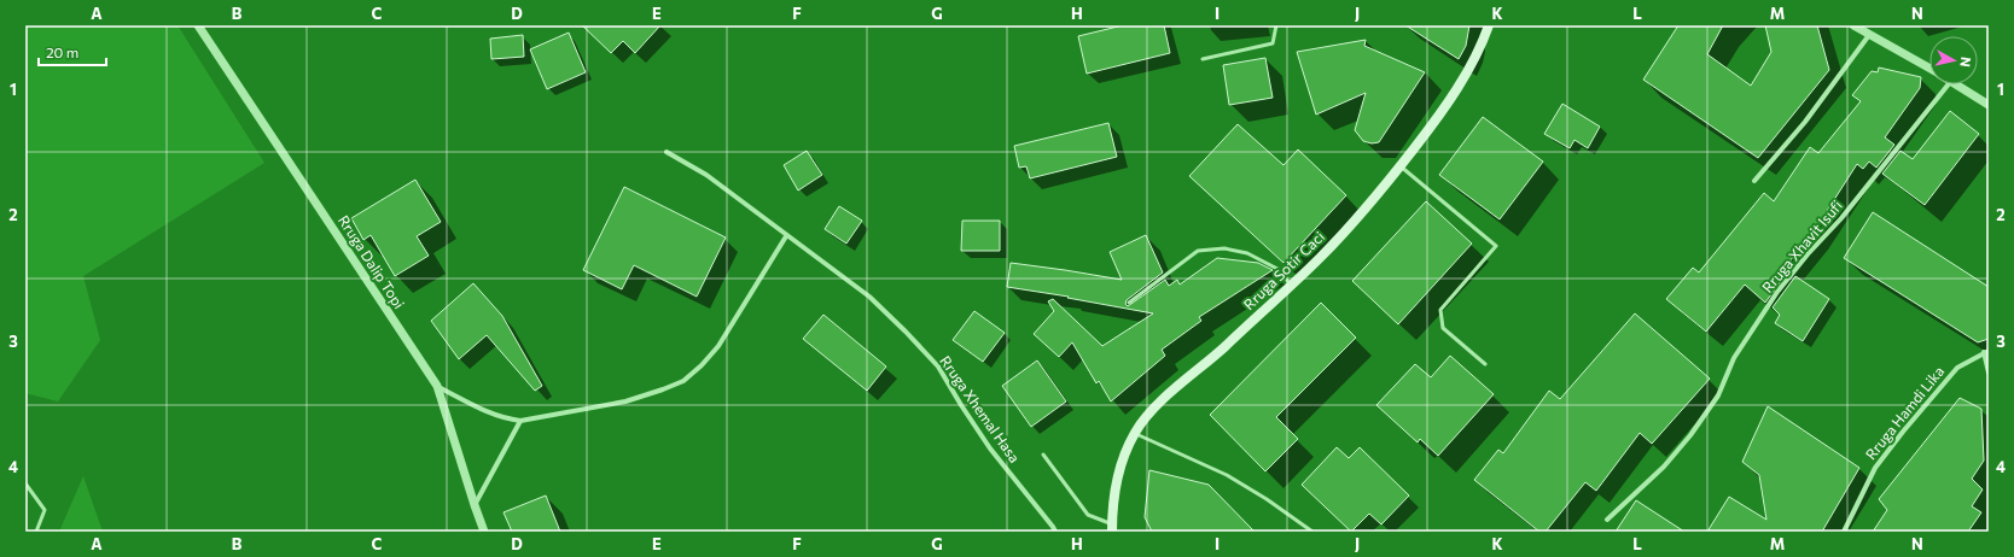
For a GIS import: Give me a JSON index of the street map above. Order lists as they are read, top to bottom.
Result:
{
  "streets": {
    "main road": ["Rruga Sotir Caci"],
    "street": [
      "Rruga Xhavit Isufi",
      "Rruga Dalip Topi",
      "Rruga Xhemal Hasa",
      "Rruga Hamdi Lika"
    ]
  },
  "scale_bar": "20 m",
  "north": "right",
  "grid": {
    "columns": [
      "A",
      "B",
      "C",
      "D",
      "E",
      "F",
      "G",
      "H",
      "I",
      "J",
      "K",
      "L",
      "M",
      "N"
    ],
    "rows": [
      "1",
      "2",
      "3",
      "4"
    ]
  }
}
